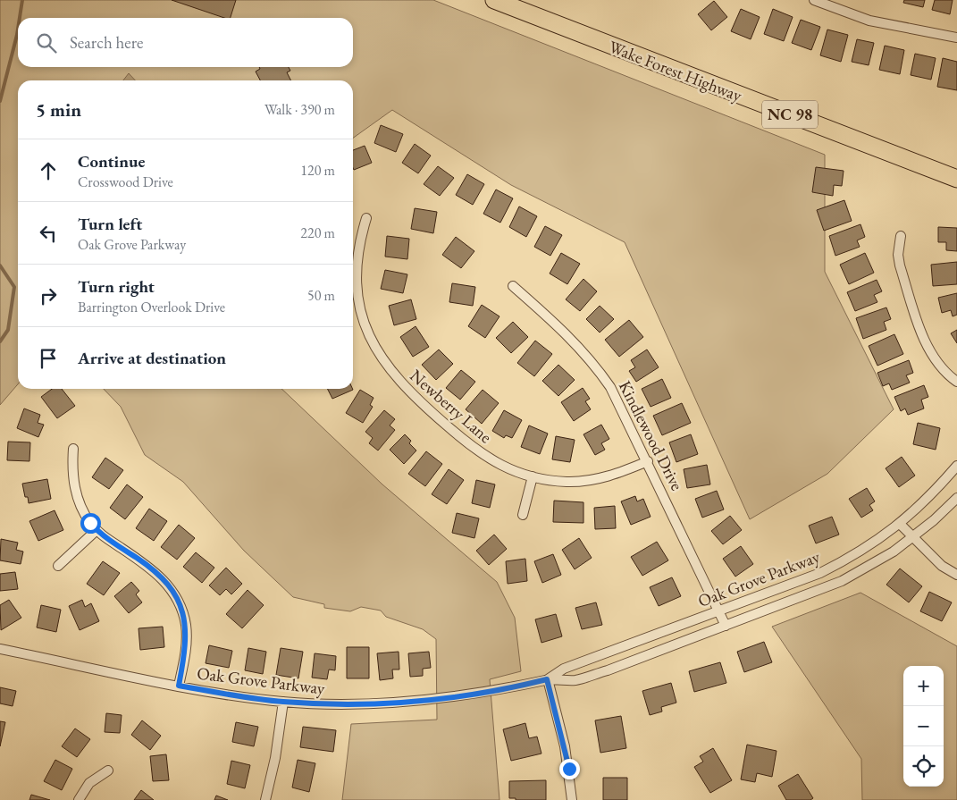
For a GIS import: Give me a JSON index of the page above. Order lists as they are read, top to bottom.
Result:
{
  "streets": {
    "highway": ["Wake Forest Highway", "NC 98"],
    "street": ["Newberry Lane", "Kindlewood Drive", "Oak Grove Parkway"]
  },
  "crossings": [
    ["Newberry Lane", "Kindlewood Drive"],
    ["Kindlewood Drive", "Oak Grove Parkway"]
  ],
  "page": {
    "search": "Search here",
    "heading": ["5 min", "Walk · 390 m"],
    "list": [
      ["Continue", "Crosswood Drive", "120 m"],
      ["Turn left", "Oak Grove Parkway", "220 m"],
      ["Turn right", "Barrington Overlook Drive", "50 m"],
      "Arrive at destination"
    ],
    "map_buttons": ["+", "−"]
  }
}
